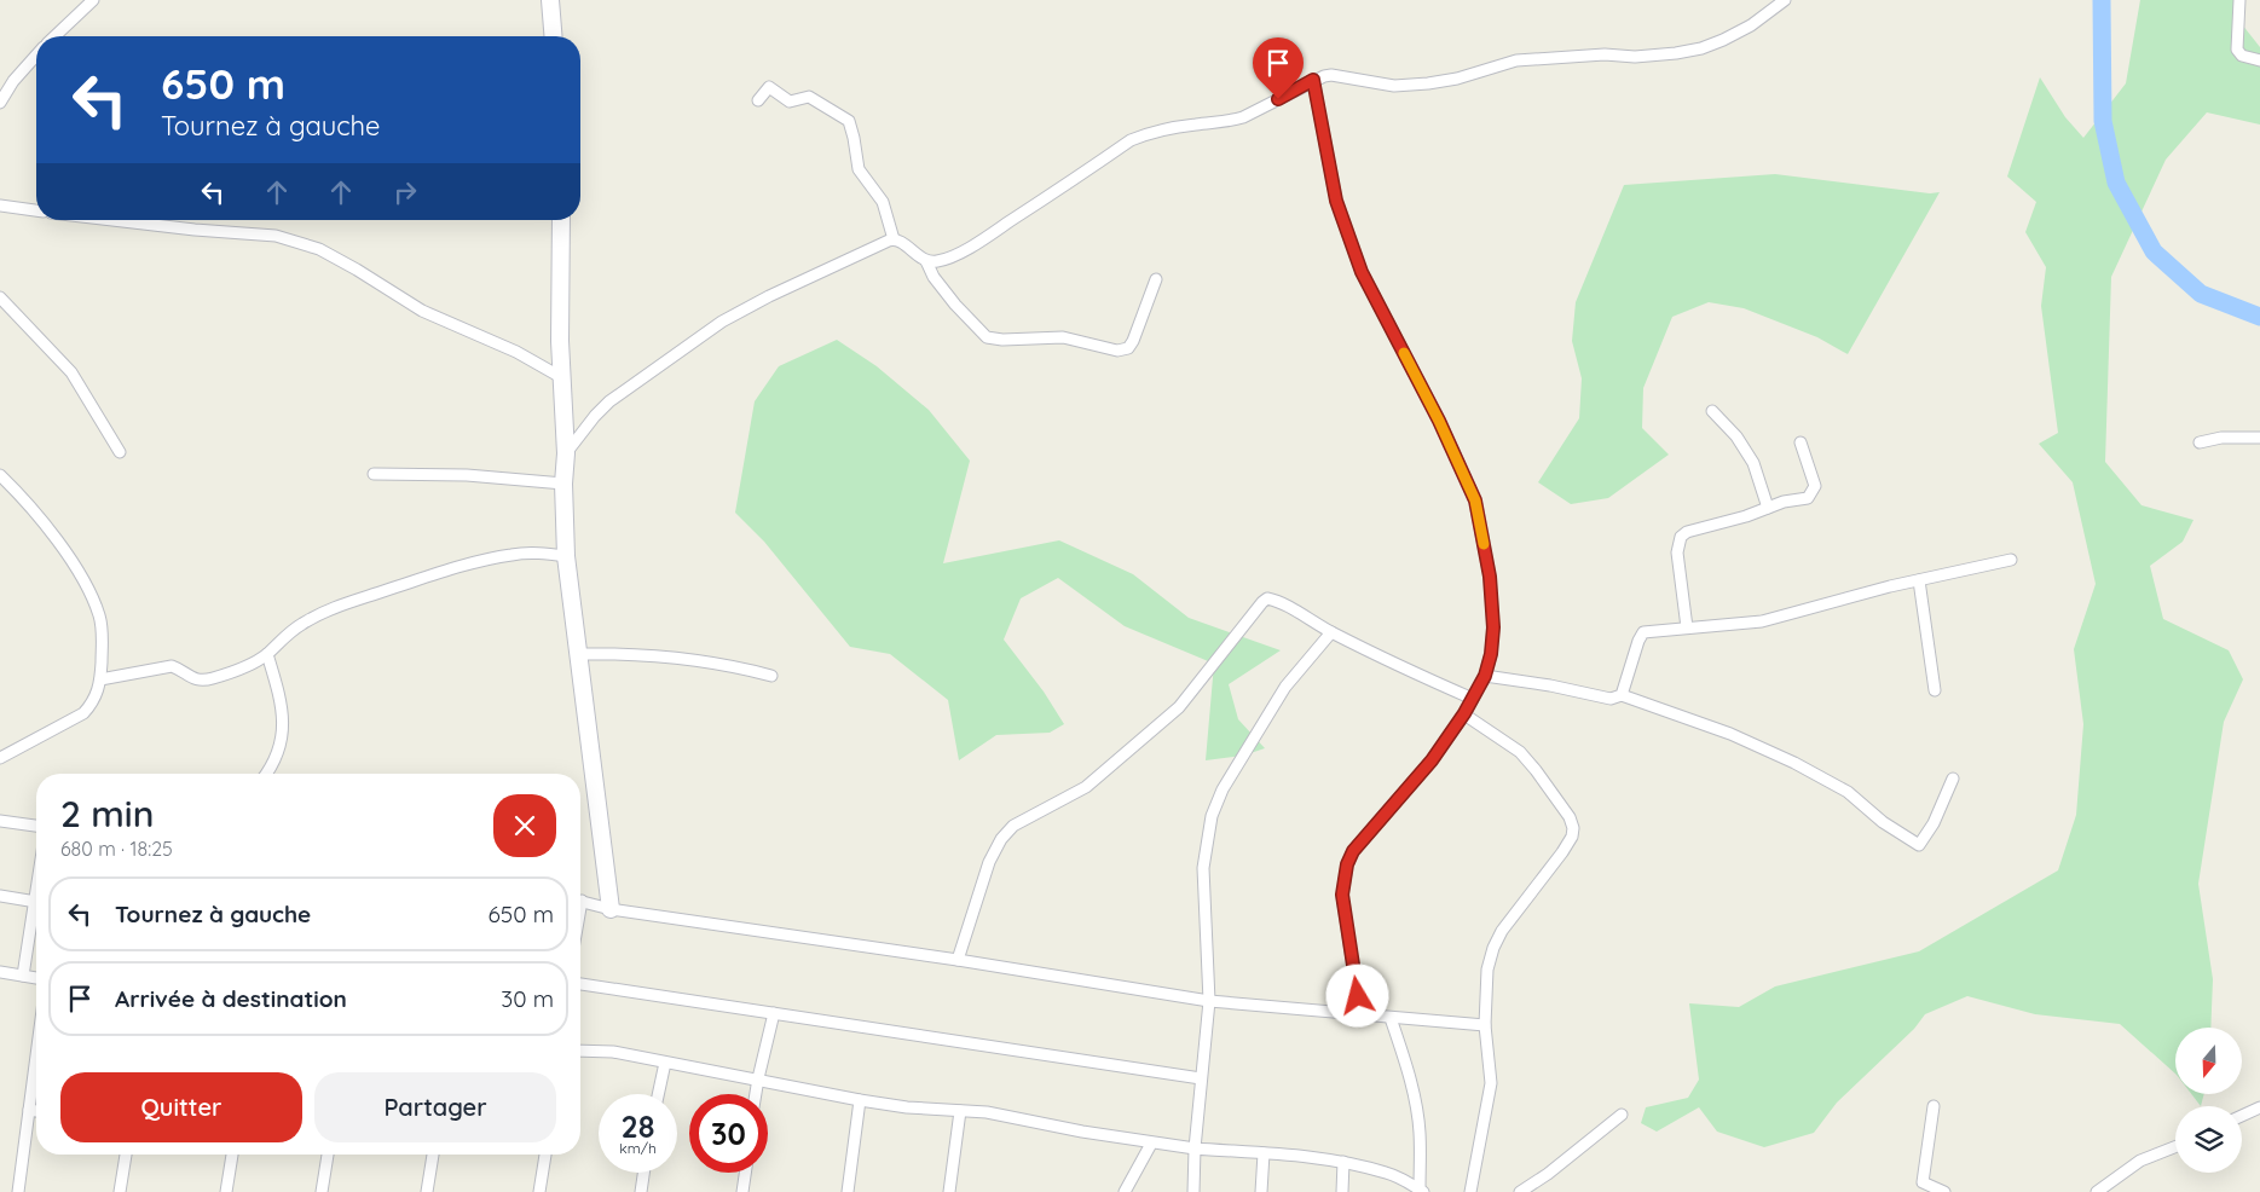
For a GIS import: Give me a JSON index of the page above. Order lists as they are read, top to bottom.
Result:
{
  "north": "bottom",
  "page": {
    "turn": ["650 m", "Tournez à gauche"],
    "heading": ["2 min", "680 m · 18:25"],
    "list": [
      {
        "name": "Tournez à gauche",
        "value": "650 m"
      },
      {
        "name": "Arrivée à destination",
        "value": "30 m"
      }
    ],
    "buttons": ["Quitter", "Partager"],
    "speed": "28 km/h",
    "limit": "30"
  }
}
